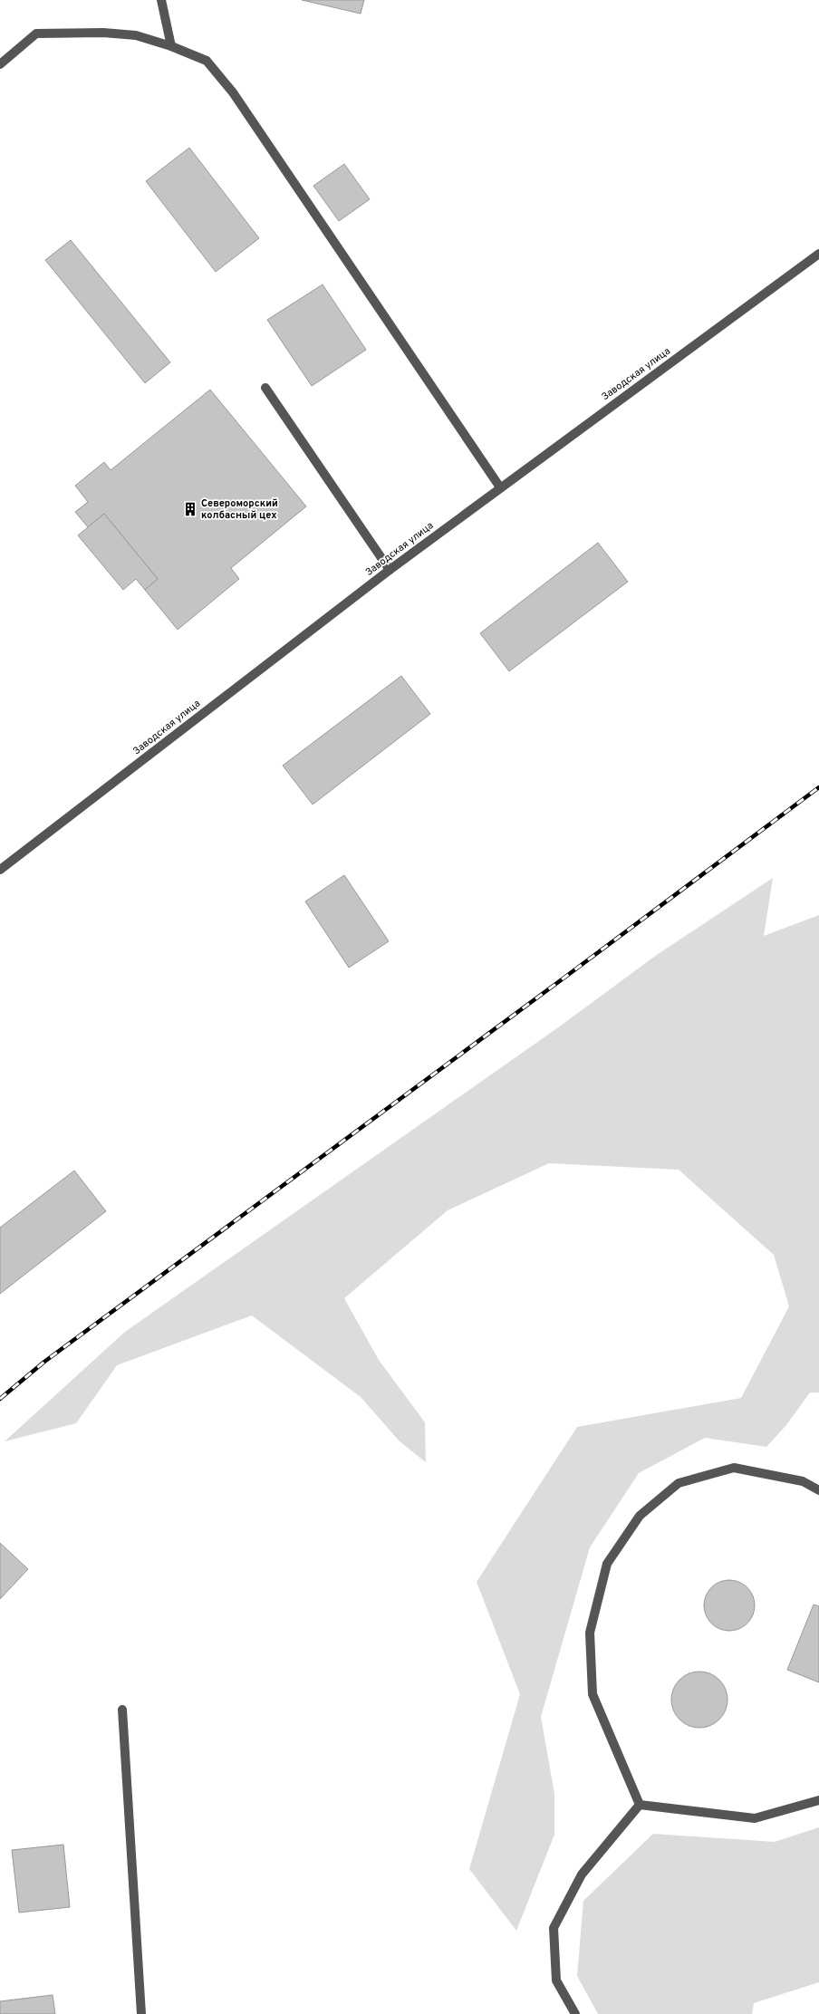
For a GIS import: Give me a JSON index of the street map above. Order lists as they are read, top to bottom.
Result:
{
  "streets": {
    "street": ["Заводская улица"]
  },
  "places": {
    "building": ["Североморский колбасный цех"]
  }
}
